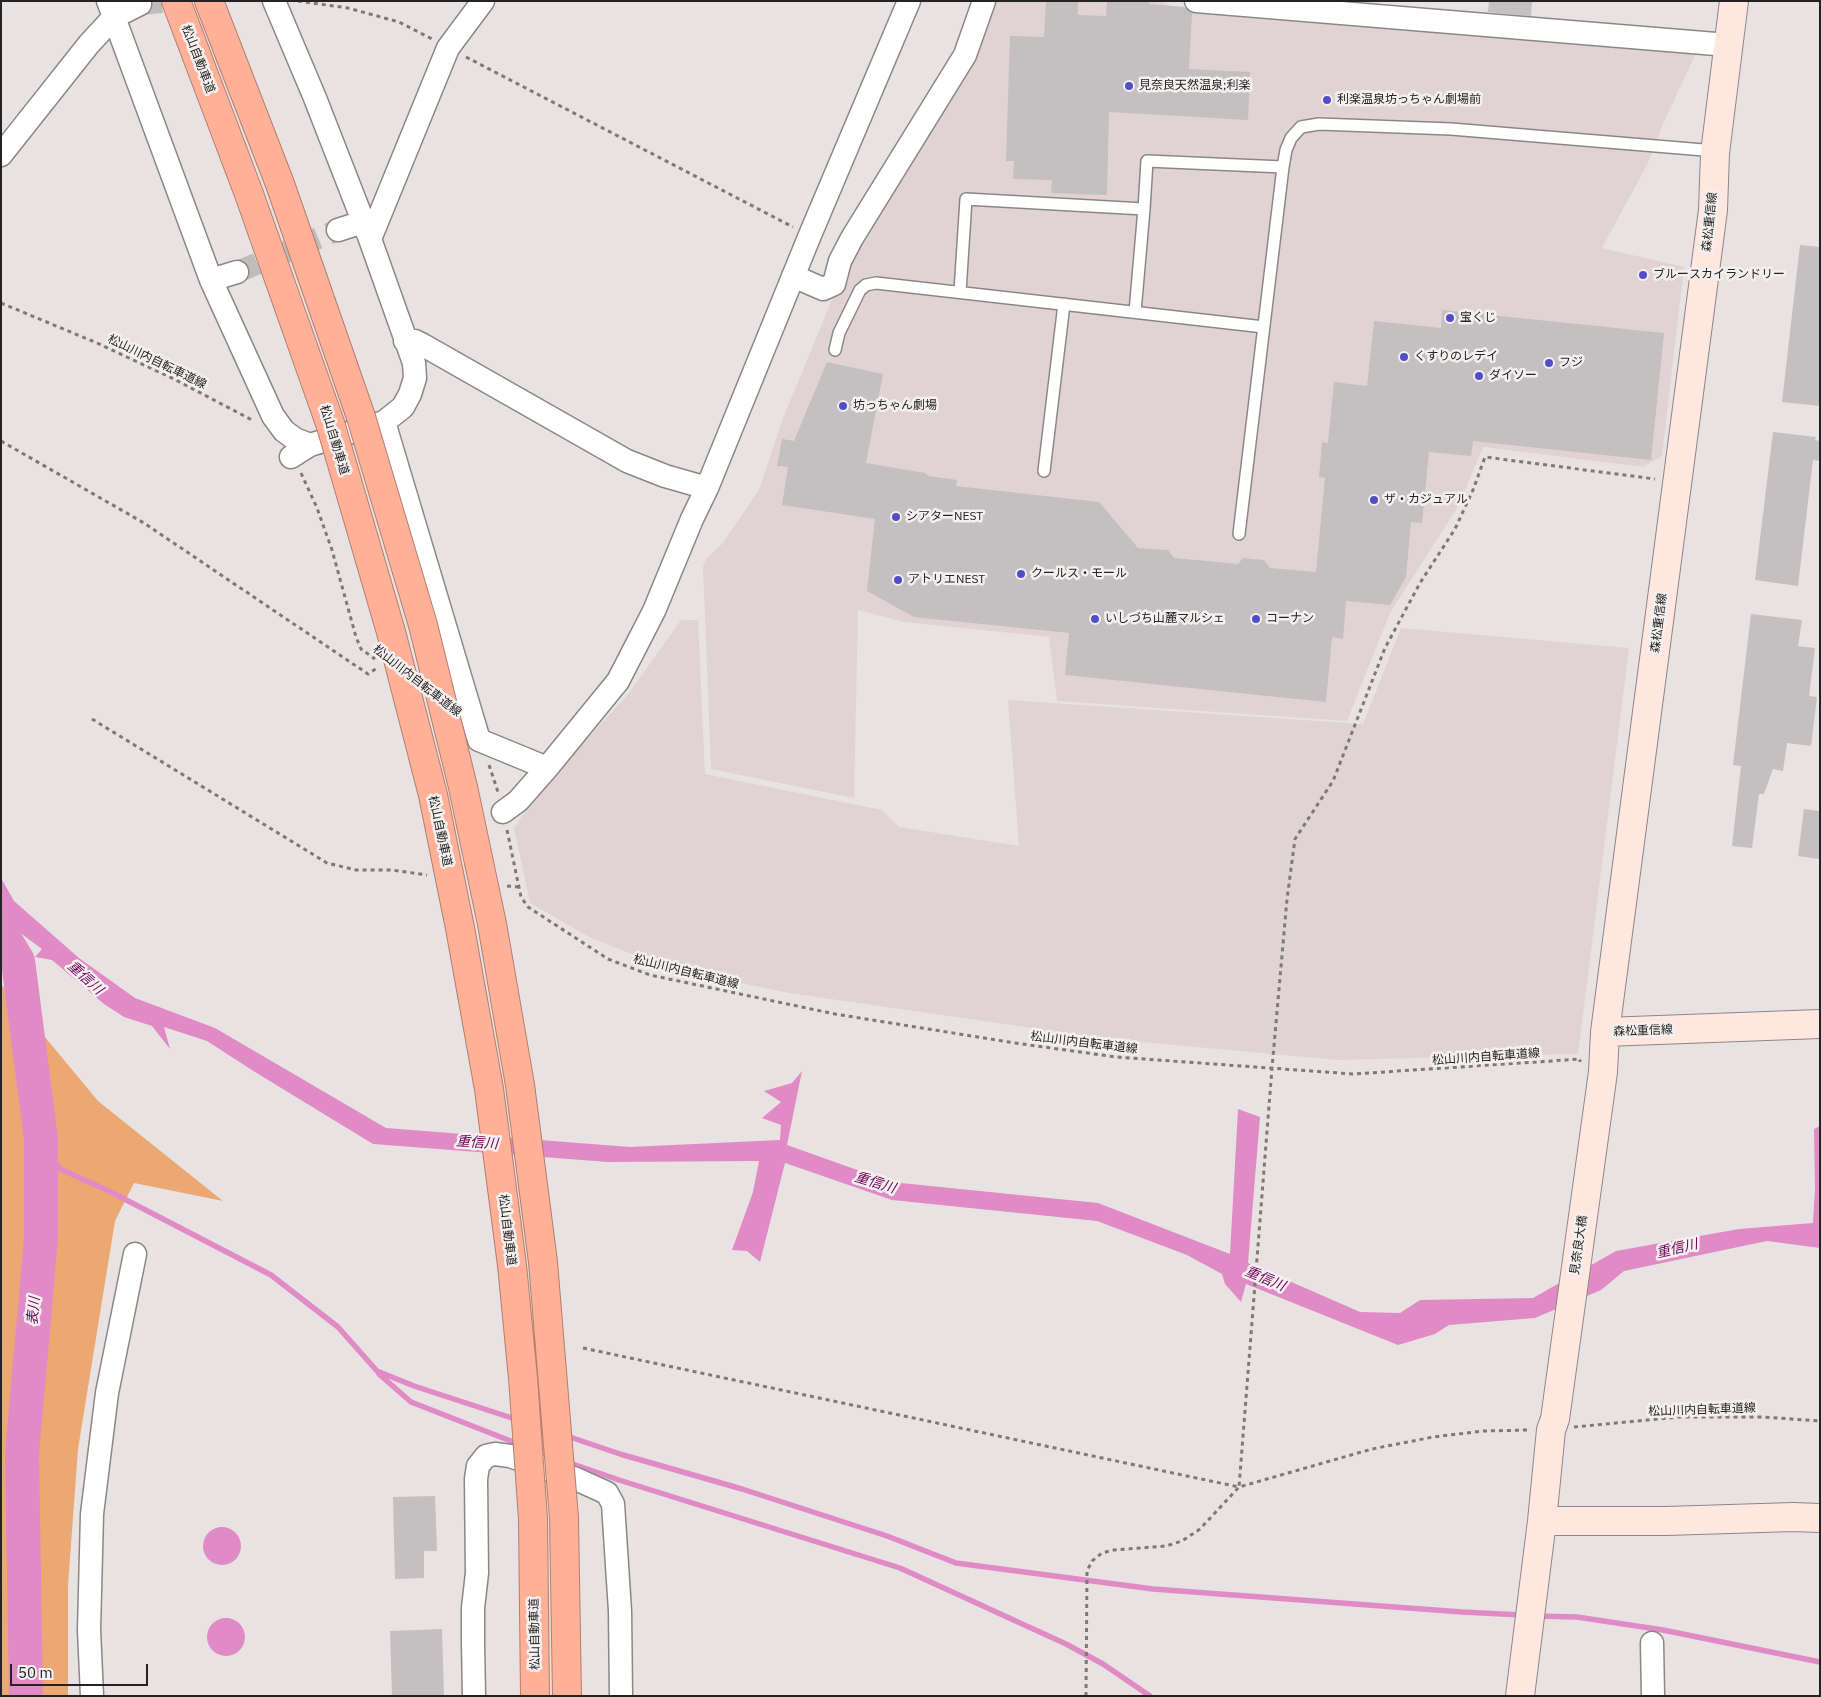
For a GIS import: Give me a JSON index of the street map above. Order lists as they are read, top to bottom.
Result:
{
  "streets": {
    "highway": ["松山自動車道"],
    "main road": ["森松重信線", "見奈良大橋"],
    "path": ["松山川内自転車道線"]
  },
  "crossings": [
    ["森松重信線", "見奈良大橋"],
    ["松山川内自転車道線", "見奈良大橋"]
  ],
  "water": ["重信川", "表川"],
  "places": [
    "見奈良天然温泉;利楽",
    "利楽温泉坊っちゃん劇場前",
    "ブルースカイランドリー",
    "宝くじ",
    "くすりのレデイ",
    "フジ",
    "ダイソー",
    "坊っちゃん劇場",
    "ザ・カジュアル",
    "シアターNEST",
    "クールス・モール",
    "アトリエNEST",
    "いしづち山麓マルシェ",
    "コーナン"
  ],
  "scale_bar": "50 m"
}
